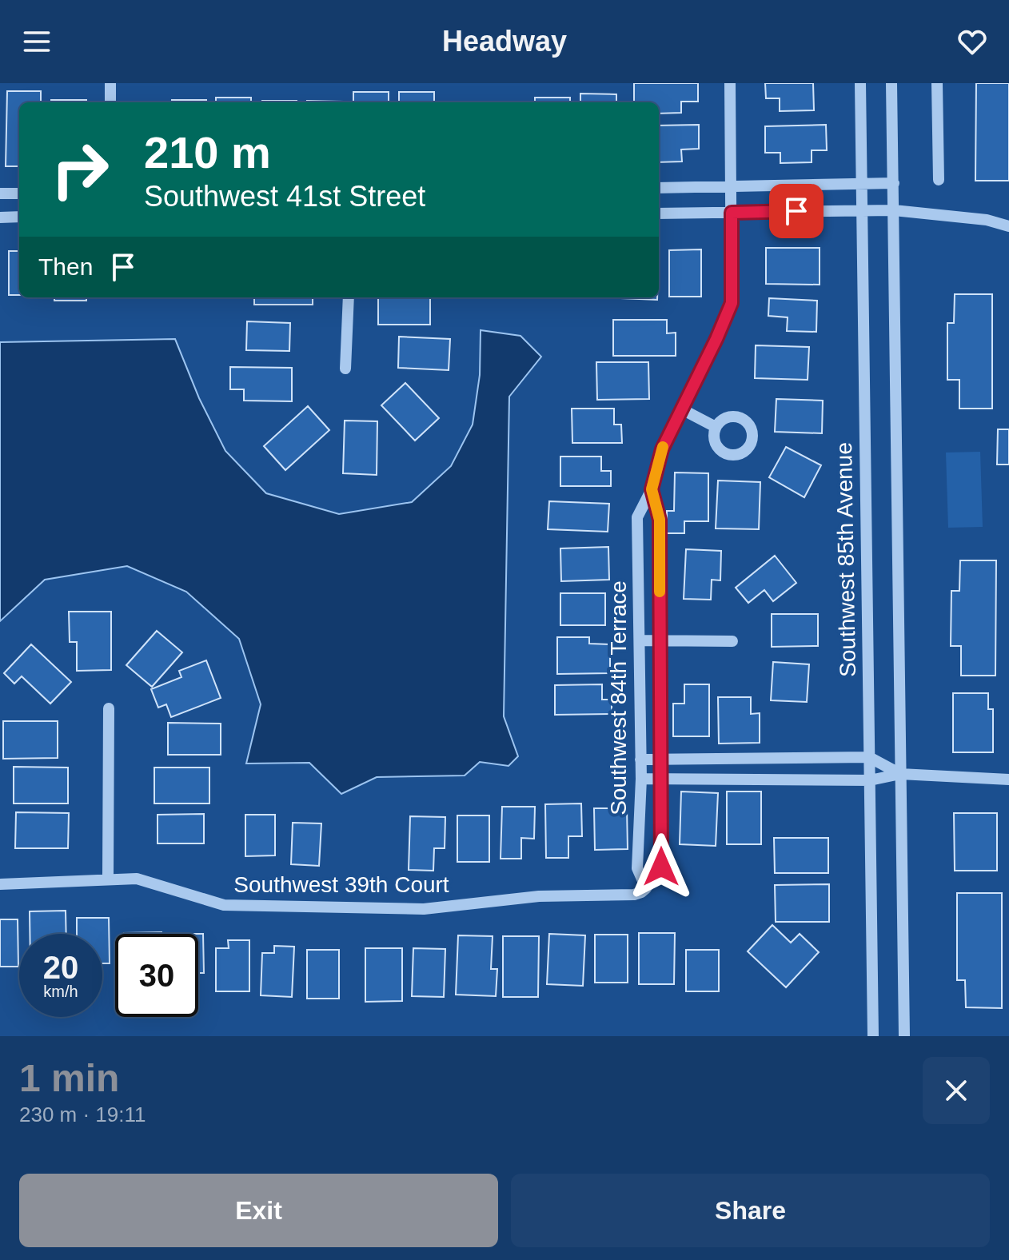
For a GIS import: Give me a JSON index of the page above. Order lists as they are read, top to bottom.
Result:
{
  "streets": {
    "street": ["Southwest 85th Avenue", "Southwest 84th Terrace", "Southwest 39th Court"]
  },
  "crossings": [
    ["Southwest 84th Terrace", "Southwest 39th Court"]
  ],
  "page": {
    "header": "Headway",
    "turn": ["210 m", "Southwest 41st Street"],
    "then": "Then",
    "speed": "20 km/h",
    "limit": "30",
    "heading": ["1 min", "230 m · 19:11"],
    "buttons": ["Exit", "Share"]
  }
}
